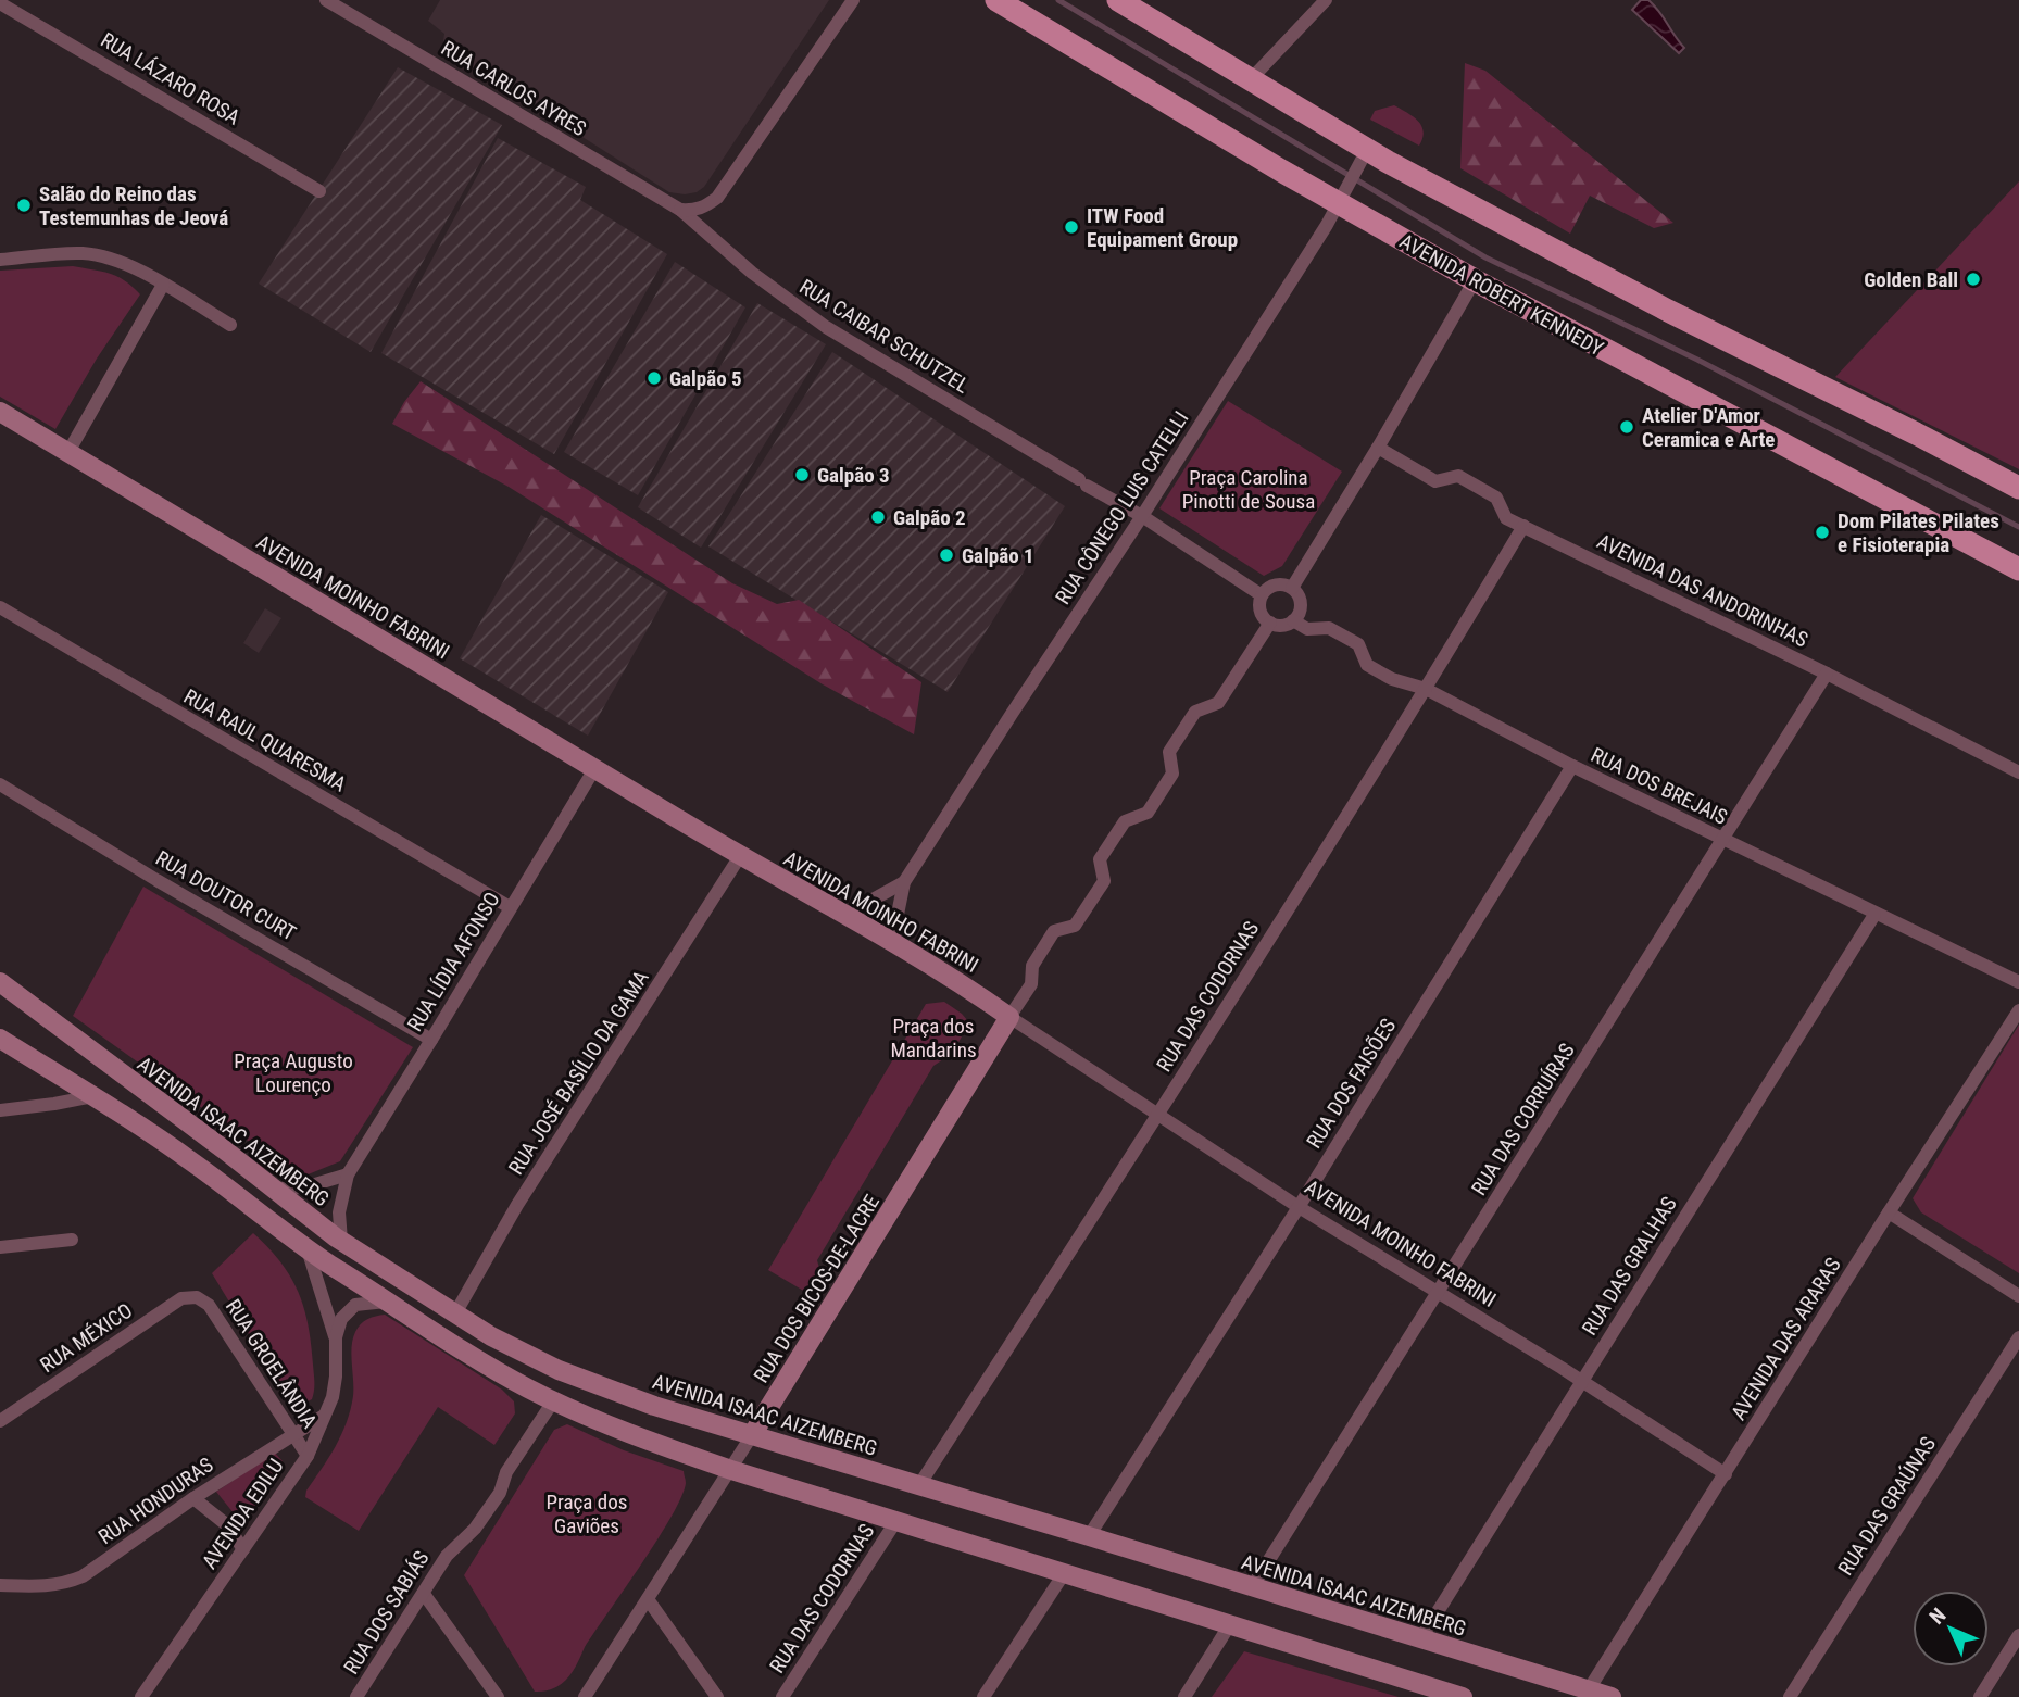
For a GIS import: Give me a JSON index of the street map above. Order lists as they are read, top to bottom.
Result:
{
  "streets": {
    "main road": ["AVENIDA ROBERT KENNEDY"],
    "street": [
      "RUA LÁZARO ROSA",
      "RUA CARLOS AYRES",
      "RUA CAIBAR SCHUTZEL",
      "RUA CÔNEGO LUIS CATELLI",
      "AVENIDA DAS ANDORINHAS",
      "AVENIDA MOINHO FABRINI",
      "RUA RAUL QUARESMA",
      "RUA DOS BREJAIS",
      "RUA DOUTOR CURT",
      "RUA LÍDIA AFONSO",
      "RUA DAS CODORNAS",
      "RUA JOSÉ BASÍLIO DA GAMA",
      "RUA DOS FAISÕES",
      "RUA DAS CORRUÍRAS",
      "AVENIDA ISAAC AIZEMBERG",
      "RUA DAS GRALHAS",
      "RUA DOS BICOS-DE-LACRE",
      "RUA MÉXICO",
      "AVENIDA DAS ARARAS",
      "RUA GROELÂNDIA",
      "RUA HONDURAS",
      "RUA DAS GRAÚNAS",
      "AVENIDA EDILU",
      "RUA DOS SABIÁS"
    ]
  },
  "crossings": [
    ["RUA CARLOS AYRES", "RUA CAIBAR SCHUTZEL"],
    ["AVENIDA ROBERT KENNEDY", "RUA CÔNEGO LUIS CATELLI"],
    ["RUA CAIBAR SCHUTZEL", "RUA CÔNEGO LUIS CATELLI"],
    ["RUA CAIBAR SCHUTZEL", "RUA DOS BREJAIS"],
    ["RUA CÔNEGO LUIS CATELLI", "AVENIDA MOINHO FABRINI"],
    ["AVENIDA DAS ANDORINHAS", "RUA DAS CODORNAS"],
    ["AVENIDA DAS ANDORINHAS", "RUA DAS CORRUÍRAS"],
    ["AVENIDA MOINHO FABRINI", "RUA LÍDIA AFONSO"],
    ["AVENIDA MOINHO FABRINI", "RUA DAS CODORNAS"],
    ["AVENIDA MOINHO FABRINI", "RUA JOSÉ BASÍLIO DA GAMA"],
    ["AVENIDA MOINHO FABRINI", "RUA DOS FAISÕES"],
    ["AVENIDA MOINHO FABRINI", "RUA DAS CORRUÍRAS"],
    ["AVENIDA MOINHO FABRINI", "RUA DAS GRALHAS"],
    ["AVENIDA MOINHO FABRINI", "RUA DOS BICOS-DE-LACRE"],
    ["AVENIDA MOINHO FABRINI", "AVENIDA DAS ARARAS"],
    ["RUA RAUL QUARESMA", "RUA LÍDIA AFONSO"],
    ["RUA DOS BREJAIS", "RUA DAS CODORNAS"],
    ["RUA DOS BREJAIS", "RUA DOS FAISÕES"],
    ["RUA DOS BREJAIS", "RUA DAS CORRUÍRAS"],
    ["RUA DOS BREJAIS", "RUA DAS GRALHAS"],
    ["RUA DOUTOR CURT", "RUA LÍDIA AFONSO"],
    ["RUA LÍDIA AFONSO", "AVENIDA ISAAC AIZEMBERG"],
    ["RUA DAS CODORNAS", "AVENIDA ISAAC AIZEMBERG"],
    ["RUA JOSÉ BASÍLIO DA GAMA", "AVENIDA ISAAC AIZEMBERG"],
    ["RUA DOS FAISÕES", "AVENIDA ISAAC AIZEMBERG"],
    ["RUA DAS CORRUÍRAS", "AVENIDA ISAAC AIZEMBERG"],
    ["AVENIDA ISAAC AIZEMBERG", "RUA DAS GRALHAS"],
    ["AVENIDA ISAAC AIZEMBERG", "RUA DOS BICOS-DE-LACRE"],
    ["AVENIDA ISAAC AIZEMBERG", "AVENIDA DAS ARARAS"],
    ["RUA MÉXICO", "RUA GROELÂNDIA"],
    ["RUA GROELÂNDIA", "RUA HONDURAS"],
    ["RUA GROELÂNDIA", "AVENIDA EDILU"],
    ["RUA HONDURAS", "AVENIDA EDILU"]
  ],
  "parks": [
    "Praça Carolina Pinotti de Sousa",
    "Praça dos Mandarins",
    "Praça Augusto Lourenço",
    "Praça dos Gaviões"
  ],
  "places": [
    "Salão do Reino das Testemunhas de Jeová",
    "ITW Food Equipament Group",
    "Golden Ball",
    "Galpão 5",
    "Atelier D'Amor Ceramica e Arte",
    "Galpão 3",
    "Galpão 2",
    "Dom Pilates Pilates e Fisioterapia",
    "Galpão 1"
  ],
  "north": "top left"
}
